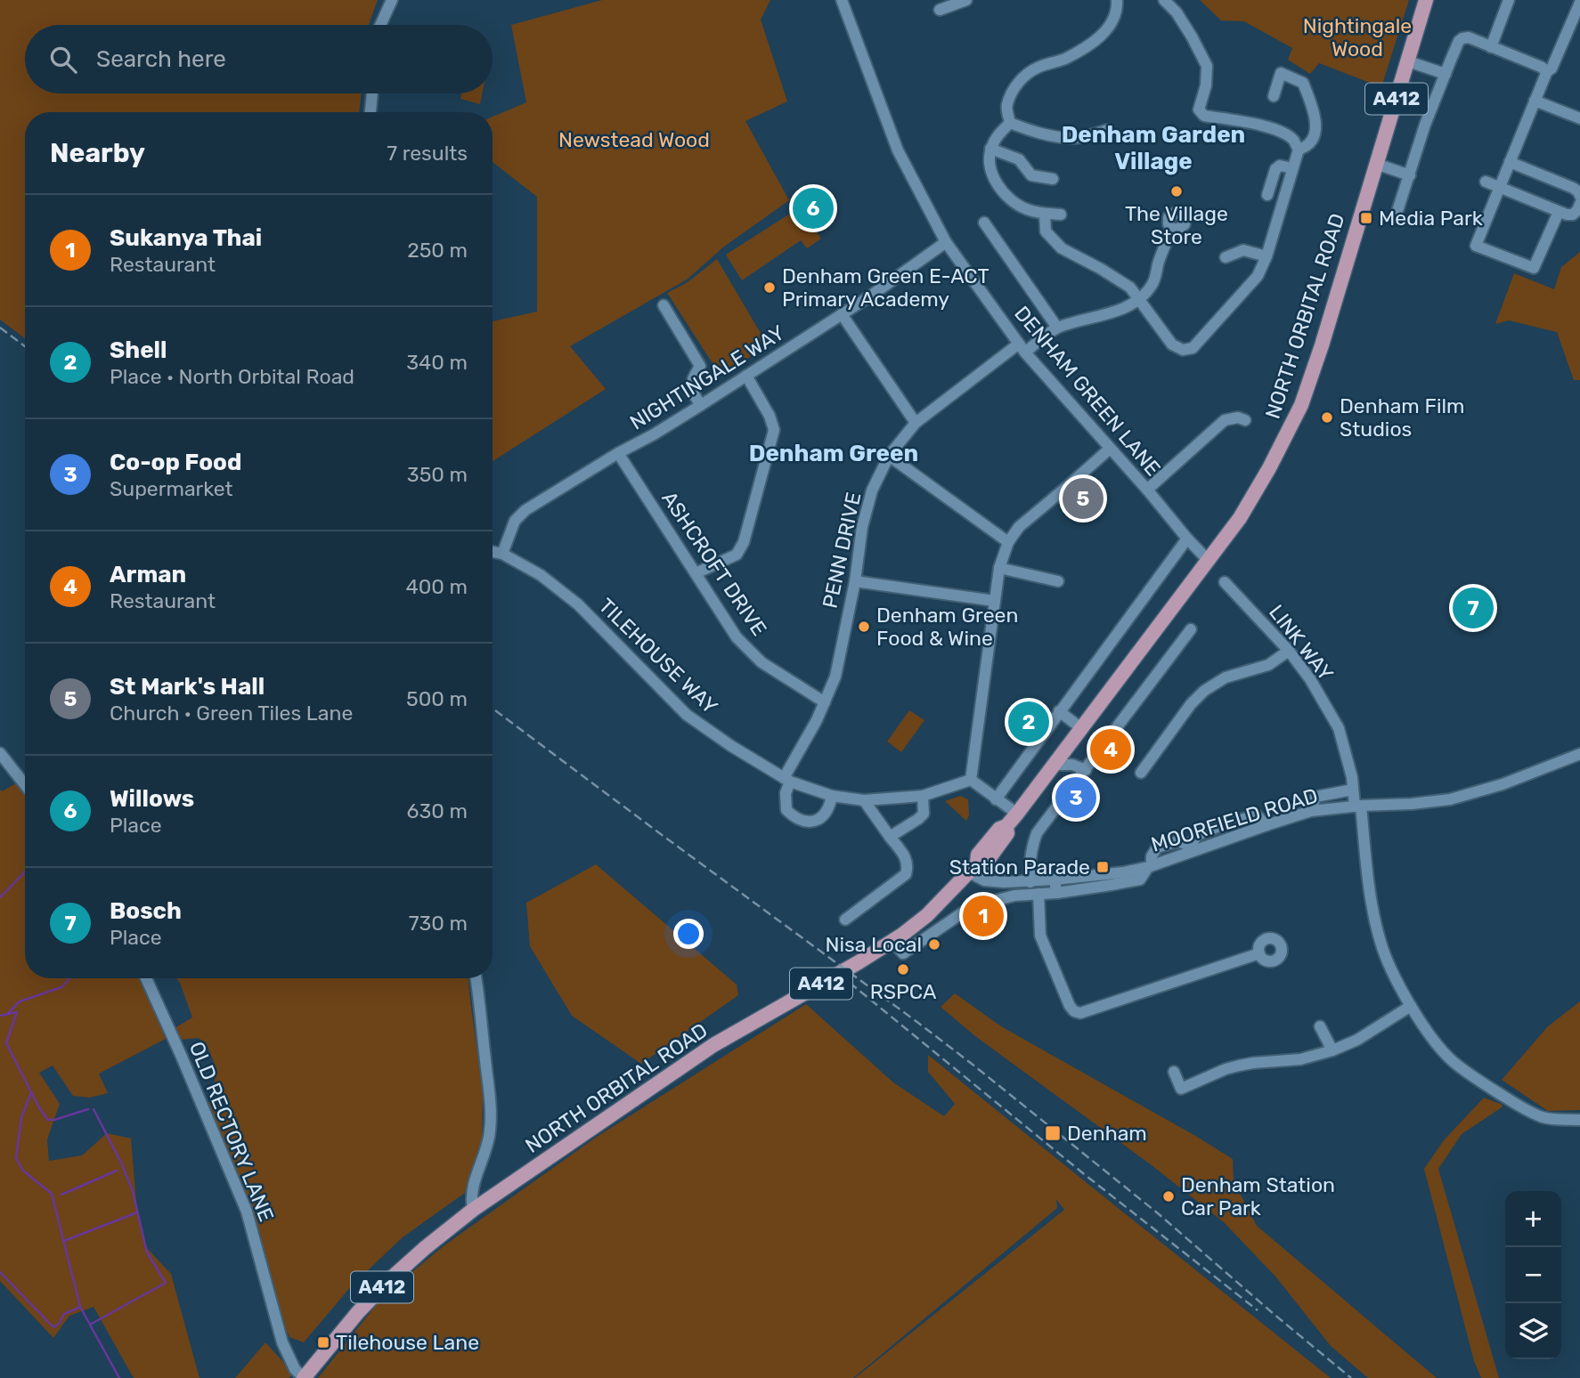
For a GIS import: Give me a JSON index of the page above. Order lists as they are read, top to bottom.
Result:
{
  "streets": {
    "main road": ["A412", "NORTH ORBITAL ROAD"],
    "street": [
      "NIGHTINGALE WAY",
      "DENHAM GREEN LANE",
      "PENN DRIVE",
      "ASHCROFT DRIVE",
      "LINK WAY",
      "TILEHOUSE WAY",
      "MOORFIELD ROAD",
      "OLD RECTORY LANE"
    ]
  },
  "crossings": [
    ["NORTH ORBITAL ROAD", "DENHAM GREEN LANE"],
    ["NORTH ORBITAL ROAD", "MOORFIELD ROAD"],
    ["NORTH ORBITAL ROAD", "OLD RECTORY LANE"],
    ["NIGHTINGALE WAY", "DENHAM GREEN LANE"],
    ["NIGHTINGALE WAY", "ASHCROFT DRIVE"],
    ["NIGHTINGALE WAY", "TILEHOUSE WAY"],
    ["DENHAM GREEN LANE", "PENN DRIVE"],
    ["PENN DRIVE", "ASHCROFT DRIVE"],
    ["PENN DRIVE", "TILEHOUSE WAY"],
    ["LINK WAY", "MOORFIELD ROAD"]
  ],
  "districts": ["Denham Garden Village", "Denham Green"],
  "parks": ["Nightingale Wood", "Newstead Wood"],
  "places": {
    "other": [
      "The Village Store",
      "Denham Green E-ACT Primary Academy",
      "Denham Film Studios",
      "Denham Green Food & Wine",
      "Nisa Local",
      "RSPCA",
      "Denham Station Car Park"
    ],
    "transit": [
      "Media Park",
      "Station Parade",
      "Denham",
      "Tilehouse Lane"
    ]
  },
  "page": {
    "search": "Search here",
    "heading": ["Nearby", "7 results"],
    "pins": [
      "6",
      "5",
      "7",
      "2",
      "4",
      "3",
      "1"
    ],
    "list": [
      {
        "mark": "1",
        "name": "Sukanya Thai",
        "note": "Restaurant",
        "value": "250 m"
      },
      {
        "mark": "2",
        "name": "Shell",
        "note": "Place · North Orbital Road",
        "value": "340 m"
      },
      {
        "mark": "3",
        "name": "Co-op Food",
        "note": "Supermarket",
        "value": "350 m"
      },
      {
        "mark": "4",
        "name": "Arman",
        "note": "Restaurant",
        "value": "400 m"
      },
      {
        "mark": "5",
        "name": "St Mark's Hall",
        "note": "Church · Green Tiles Lane",
        "value": "500 m"
      },
      {
        "mark": "6",
        "name": "Willows",
        "note": "Place",
        "value": "630 m"
      },
      {
        "mark": "7",
        "name": "Bosch",
        "note": "Place",
        "value": "730 m"
      }
    ],
    "map_buttons": ["+", "−"]
  }
}
